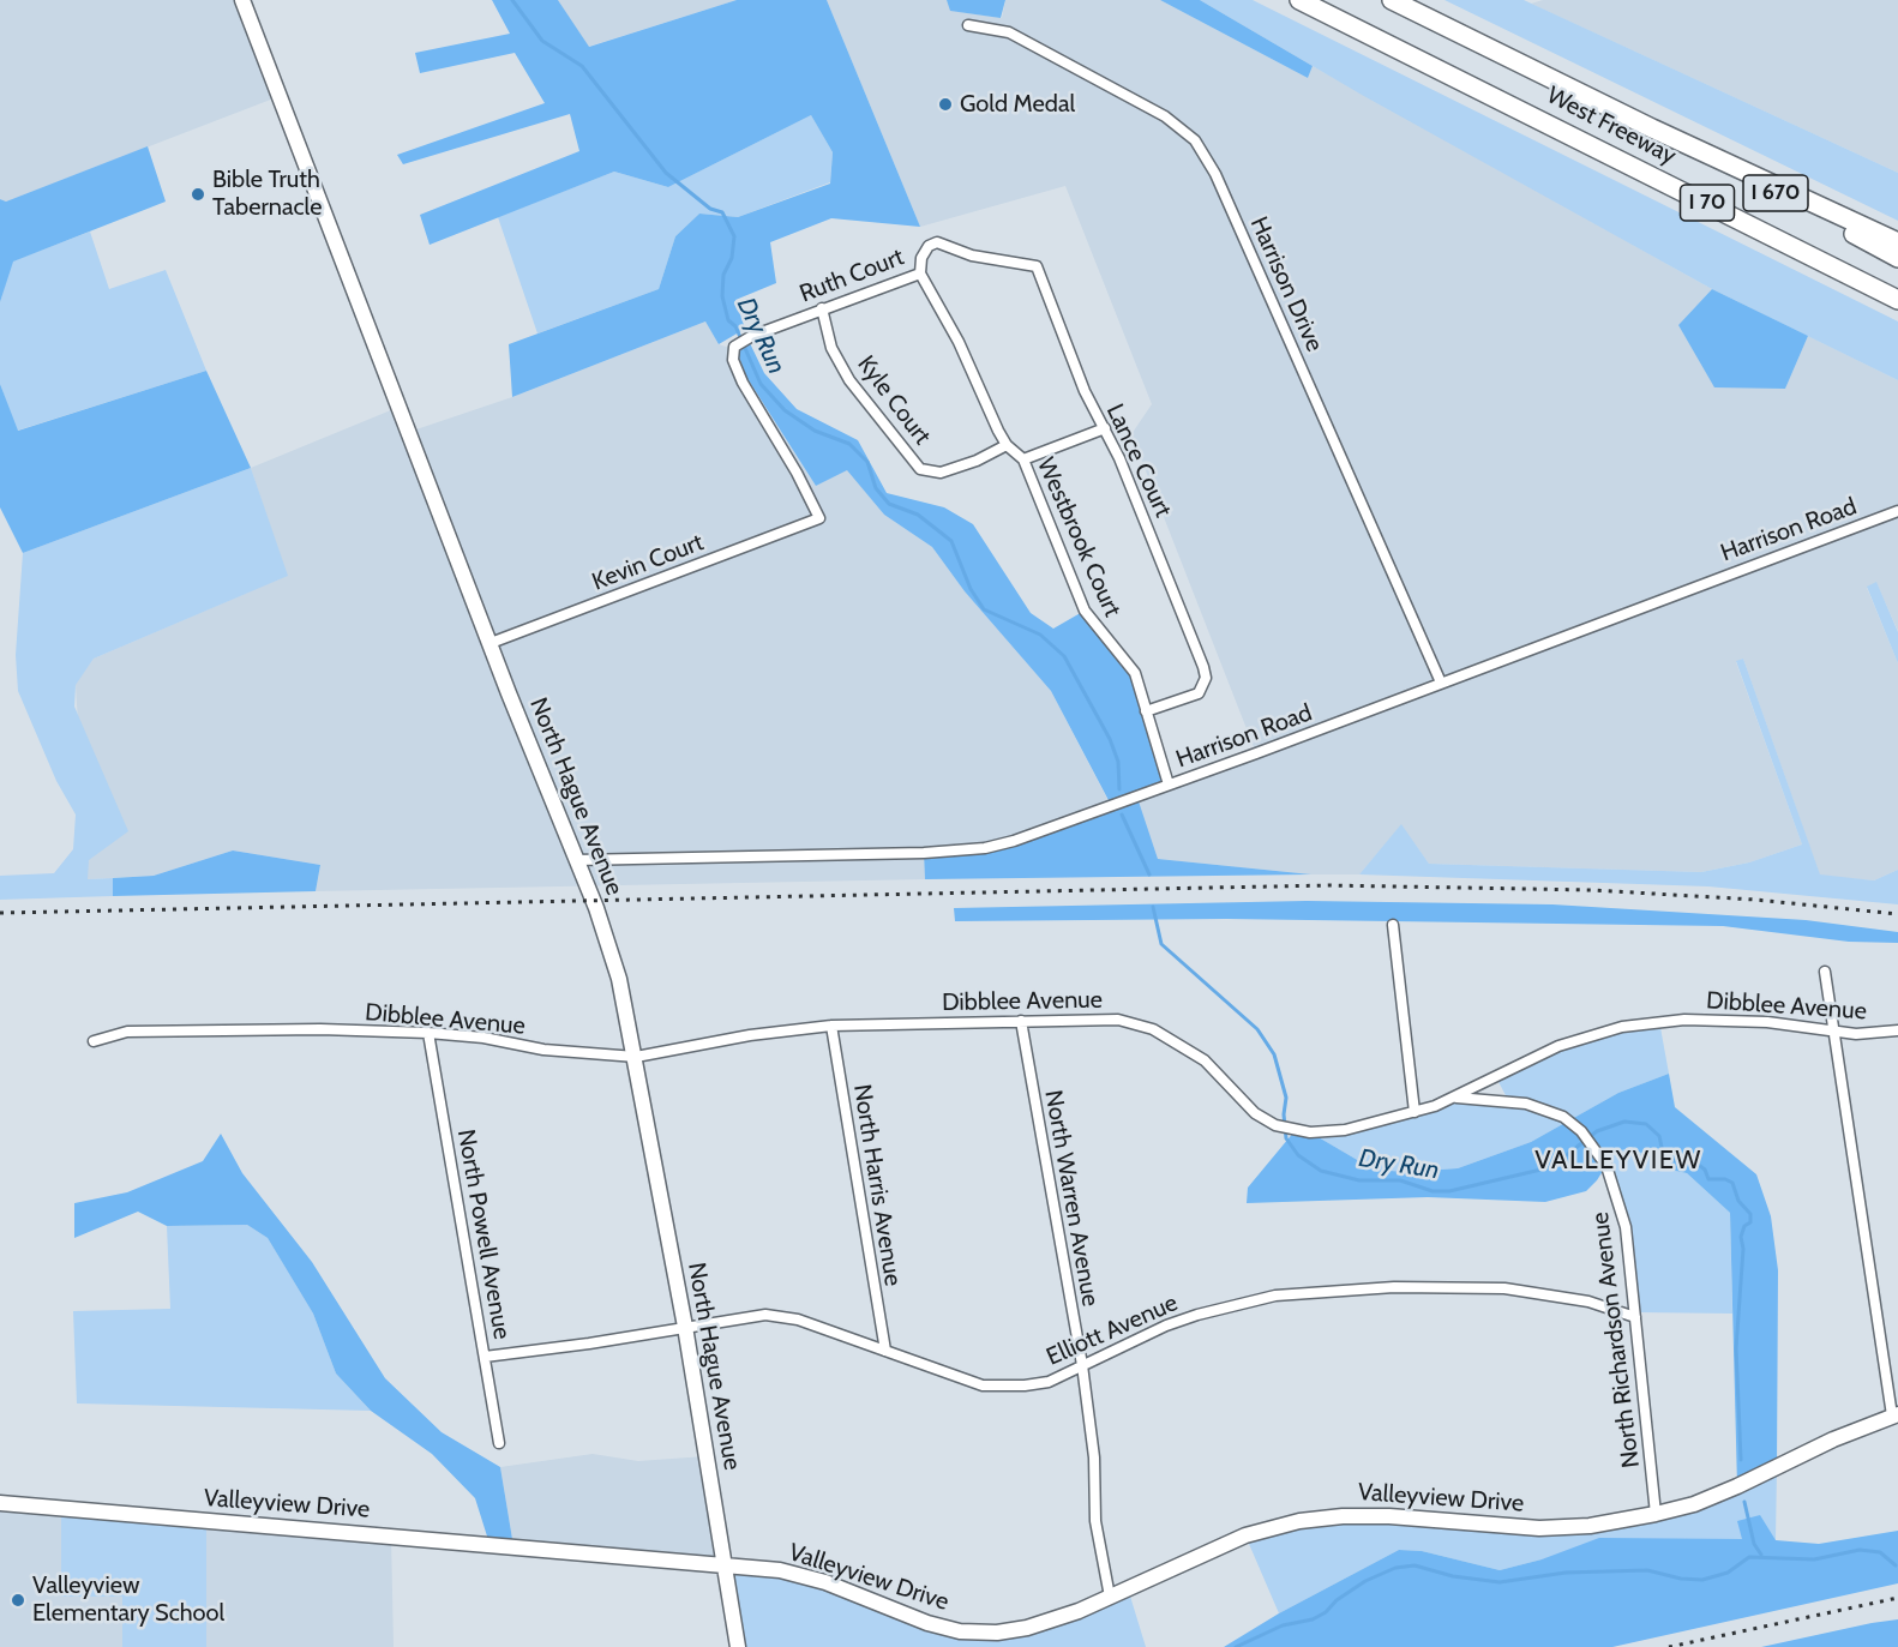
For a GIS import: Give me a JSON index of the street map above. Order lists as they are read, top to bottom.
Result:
{
  "streets": {
    "highway": ["West Freeway", "I 670", "I 70"],
    "street": [
      "Ruth Court",
      "Harrison Drive",
      "Kyle Court",
      "Lance Court",
      "Harrison Road",
      "Westbrook Court",
      "Kevin Court",
      "North Hague Avenue",
      "Dibblee Avenue",
      "North Harris Avenue",
      "North Warren Avenue",
      "North Powell Avenue",
      "Elliott Avenue",
      "North Richardson Avenue",
      "Valleyview Drive"
    ]
  },
  "crossings": [
    ["West Freeway", "I 670"],
    ["Ruth Court", "Kyle Court"],
    ["Ruth Court", "Lance Court"],
    ["Ruth Court", "Westbrook Court"],
    ["Ruth Court", "Kevin Court"],
    ["Harrison Drive", "Harrison Road"],
    ["Kyle Court", "Westbrook Court"],
    ["Lance Court", "Westbrook Court"],
    ["Harrison Road", "Westbrook Court"],
    ["Harrison Road", "North Hague Avenue"],
    ["Kevin Court", "North Hague Avenue"],
    ["North Hague Avenue", "Dibblee Avenue"],
    ["North Hague Avenue", "Elliott Avenue"],
    ["North Hague Avenue", "Valleyview Drive"],
    ["Dibblee Avenue", "North Harris Avenue"],
    ["Dibblee Avenue", "North Warren Avenue"],
    ["Dibblee Avenue", "North Powell Avenue"],
    ["Dibblee Avenue", "North Richardson Avenue"],
    ["North Harris Avenue", "Elliott Avenue"],
    ["North Warren Avenue", "Elliott Avenue"],
    ["North Warren Avenue", "Valleyview Drive"],
    ["North Powell Avenue", "Elliott Avenue"],
    ["Elliott Avenue", "North Richardson Avenue"],
    ["North Richardson Avenue", "Valleyview Drive"]
  ],
  "districts": ["VALLEYVIEW"],
  "water": ["Dry Run"],
  "places": ["Gold Medal", "Bible Truth Tabernacle", "Valleyview Elementary School"]
}
